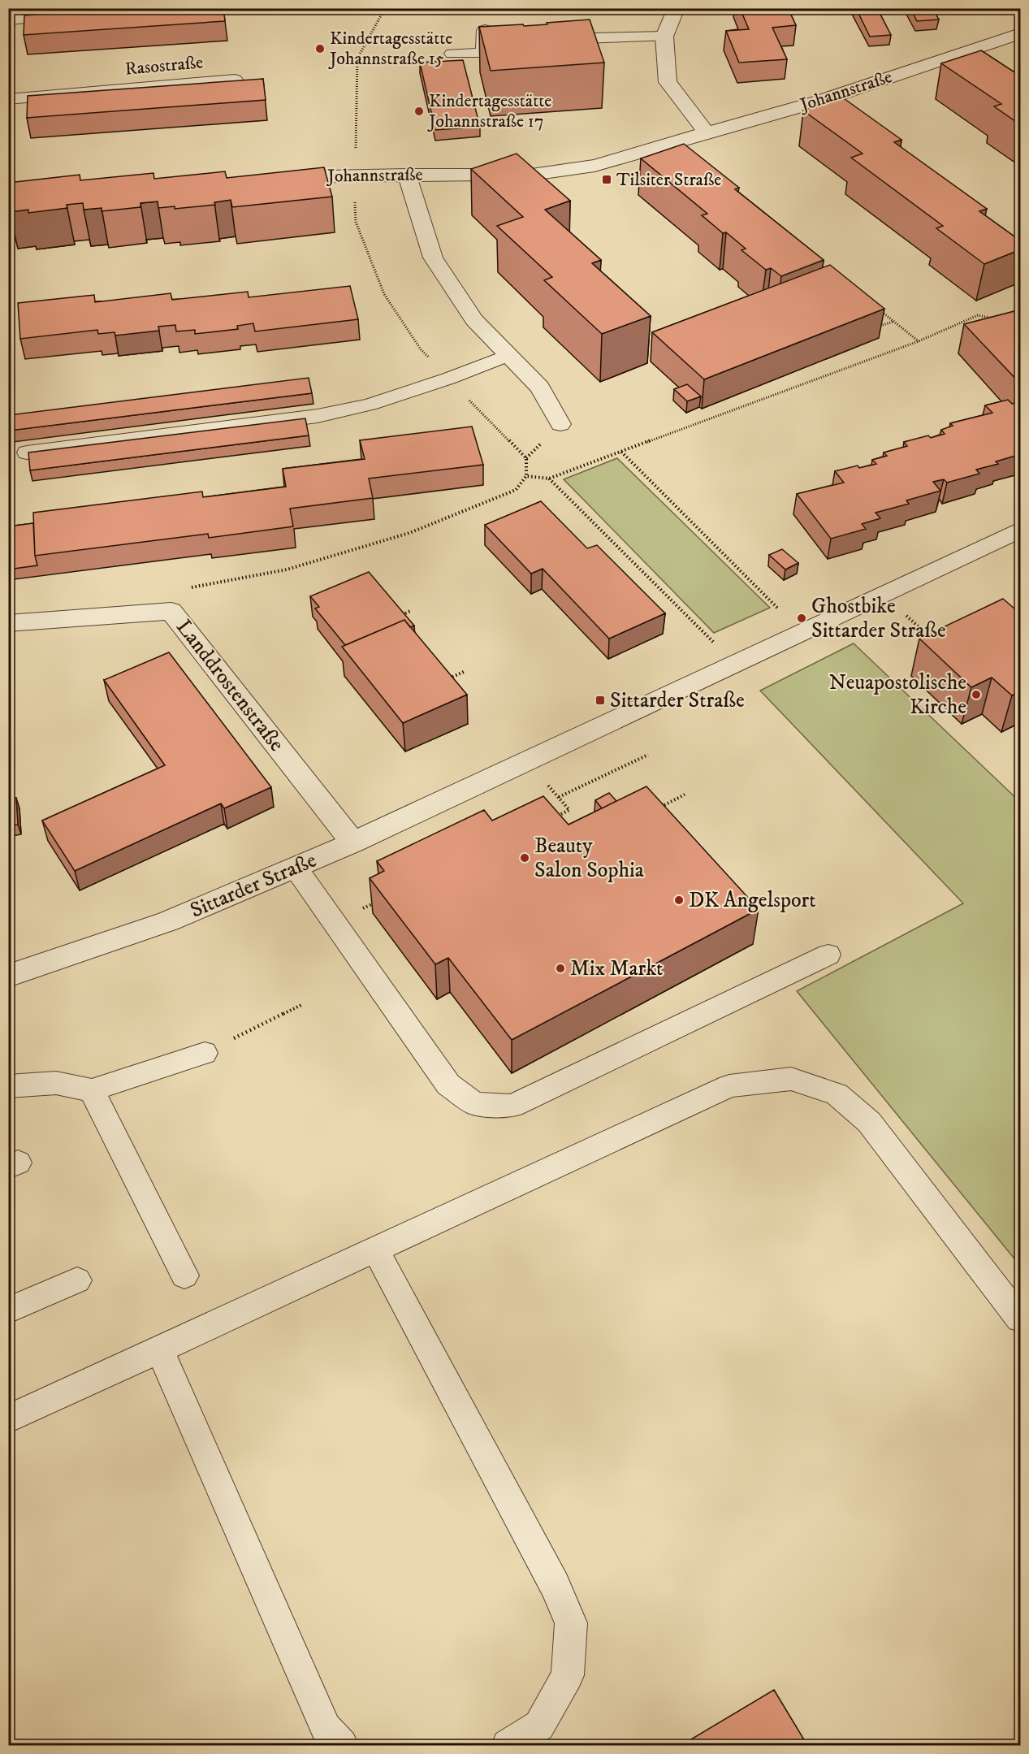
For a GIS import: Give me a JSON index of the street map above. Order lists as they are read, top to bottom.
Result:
{
  "streets": {
    "street": ["Johannstraße", "Landdrostenstraße", "Sittarder Straße"],
    "lane": ["Rasostraße"]
  },
  "crossings": [
    ["Landdrostenstraße", "Sittarder Straße"]
  ],
  "places": {
    "other": [
      "Kindertagesstätte Johannstraße 15",
      "Kindertagesstätte Johannstraße 17",
      "Ghostbike Sittarder Straße",
      "Neuapostolische Kirche",
      "Beauty Salon Sophia",
      "DK Angelsport",
      "Mix Markt"
    ],
    "transit": ["Tilsiter Straße", "Sittarder Straße"]
  }
}
